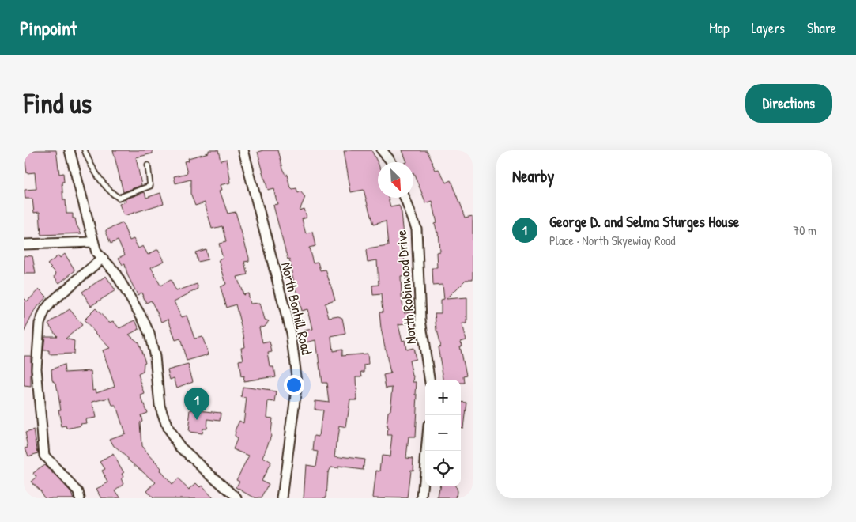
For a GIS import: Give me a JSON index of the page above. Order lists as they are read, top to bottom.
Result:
{
  "streets": {
    "street": ["North Robinwood Drive", "North Bonhill Road"]
  },
  "north": "bottom right",
  "page": {
    "header": "Pinpoint",
    "nav": ["Map", "Layers", "Share"],
    "buttons": "Directions",
    "title": "Find us",
    "heading": "Nearby",
    "list": [
      {
        "mark": "1",
        "name": "George D. and Selma Sturges House",
        "note": "Place · North Skyewiay Road",
        "value": "70 m"
      }
    ],
    "map_buttons": ["+", "−"],
    "pins": "1"
  }
}
